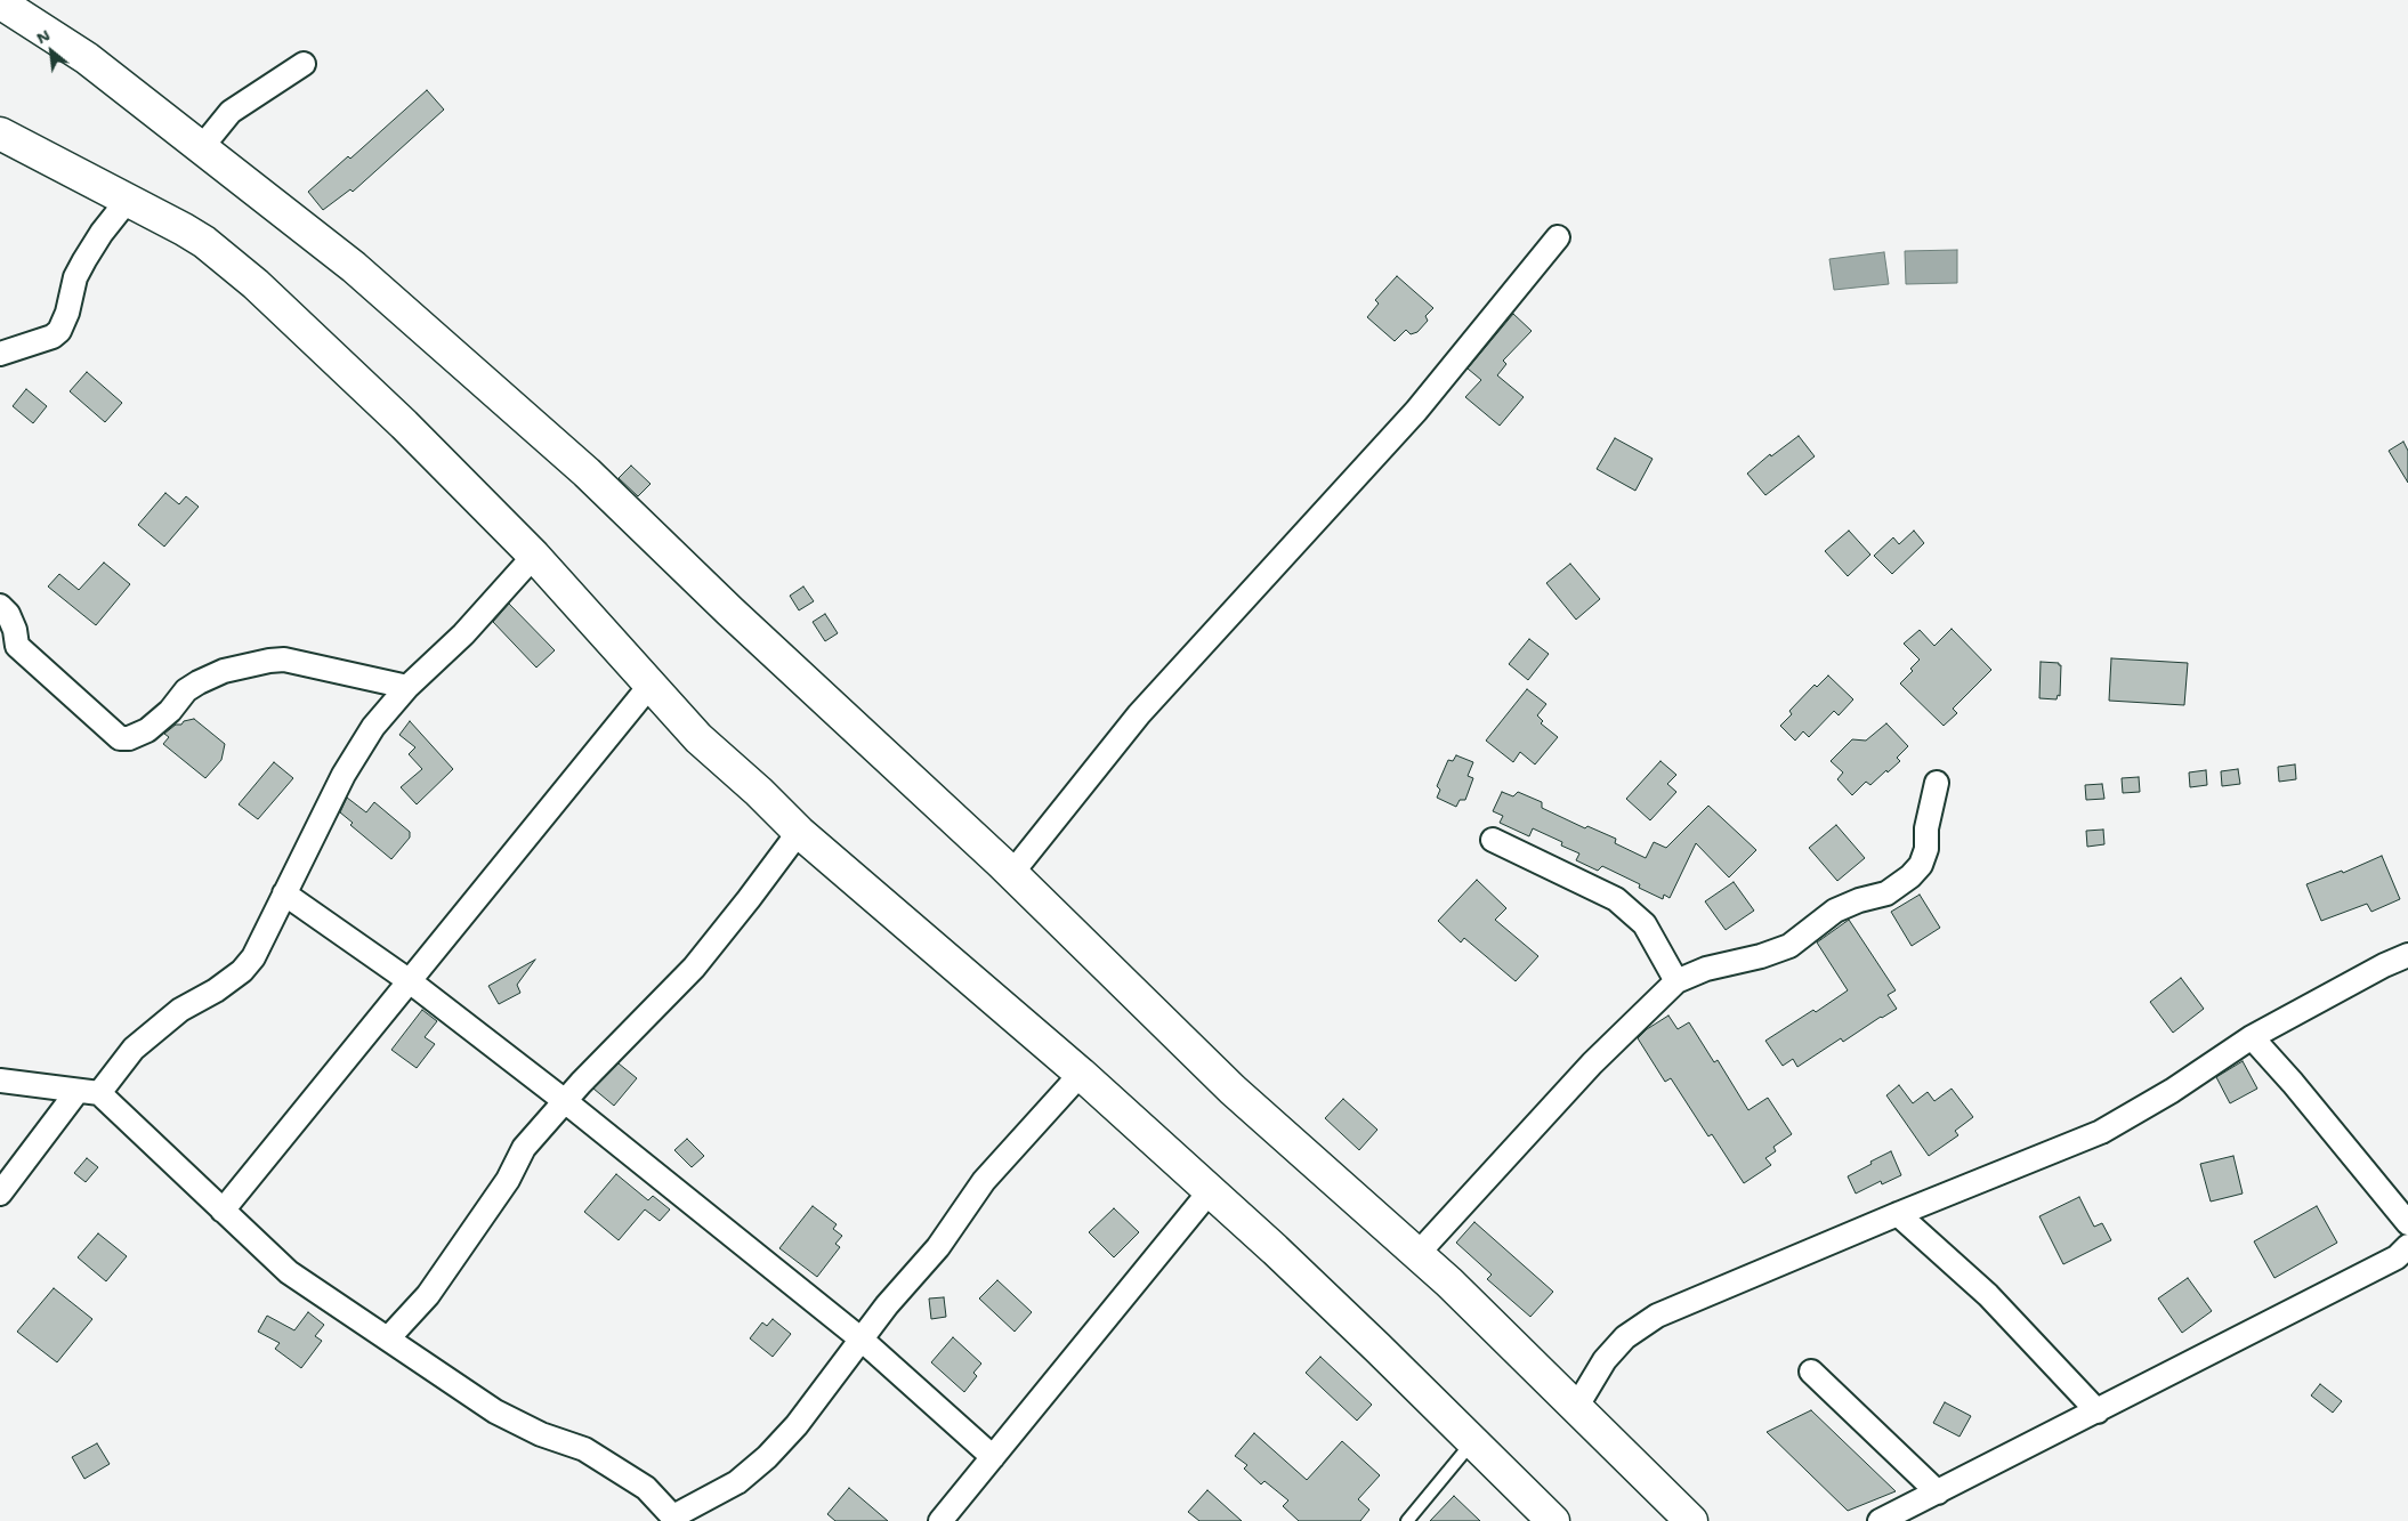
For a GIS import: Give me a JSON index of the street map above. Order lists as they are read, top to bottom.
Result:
{
  "north": "top left"
}
